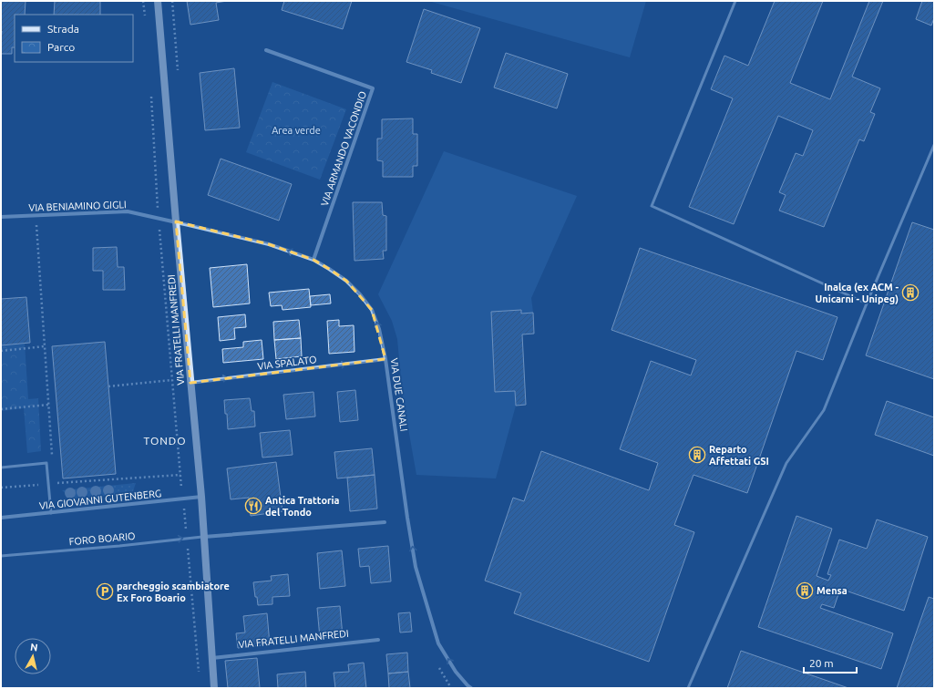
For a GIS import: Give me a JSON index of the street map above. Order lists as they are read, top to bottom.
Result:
{
  "streets": {
    "main road": ["VIA FRATELLI MANFREDI"],
    "street": [
      "VIA ARMANDO VACONDIO",
      "VIA BENIAMINO GIGLI",
      "VIA SPALATO",
      "VIA DUE CANALI",
      "VIA GIOVANNI GUTENBERG"
    ],
    "lane": ["FORO BOARIO"]
  },
  "crossings": [
    ["VIA ARMANDO VACONDIO", "VIA DUE CANALI"],
    ["VIA BENIAMINO GIGLI", "VIA FRATELLI MANFREDI"],
    ["VIA BENIAMINO GIGLI", "VIA DUE CANALI"],
    ["VIA FRATELLI MANFREDI", "VIA SPALATO"],
    ["VIA FRATELLI MANFREDI", "VIA DUE CANALI"],
    ["VIA FRATELLI MANFREDI", "VIA GIOVANNI GUTENBERG"],
    ["VIA FRATELLI MANFREDI", "FORO BOARIO"],
    ["VIA SPALATO", "VIA DUE CANALI"]
  ],
  "one_way": ["VIA SPALATO", "VIA DUE CANALI", "FORO BOARIO"],
  "districts": ["TONDO"],
  "parks": ["Area verde"],
  "places": {
    "building": ["Inalca (ex ACM - Unicarni - Unipeg)", "Reparto Affettati GSI", "Mensa"],
    "restaurant": ["Antica Trattoria del Tondo"],
    "parking": ["parcheggio scambiatore Ex Foro Boario"]
  },
  "legend": ["Strada", "Parco"],
  "scale_bar": "20 m",
  "north": "top"
}
